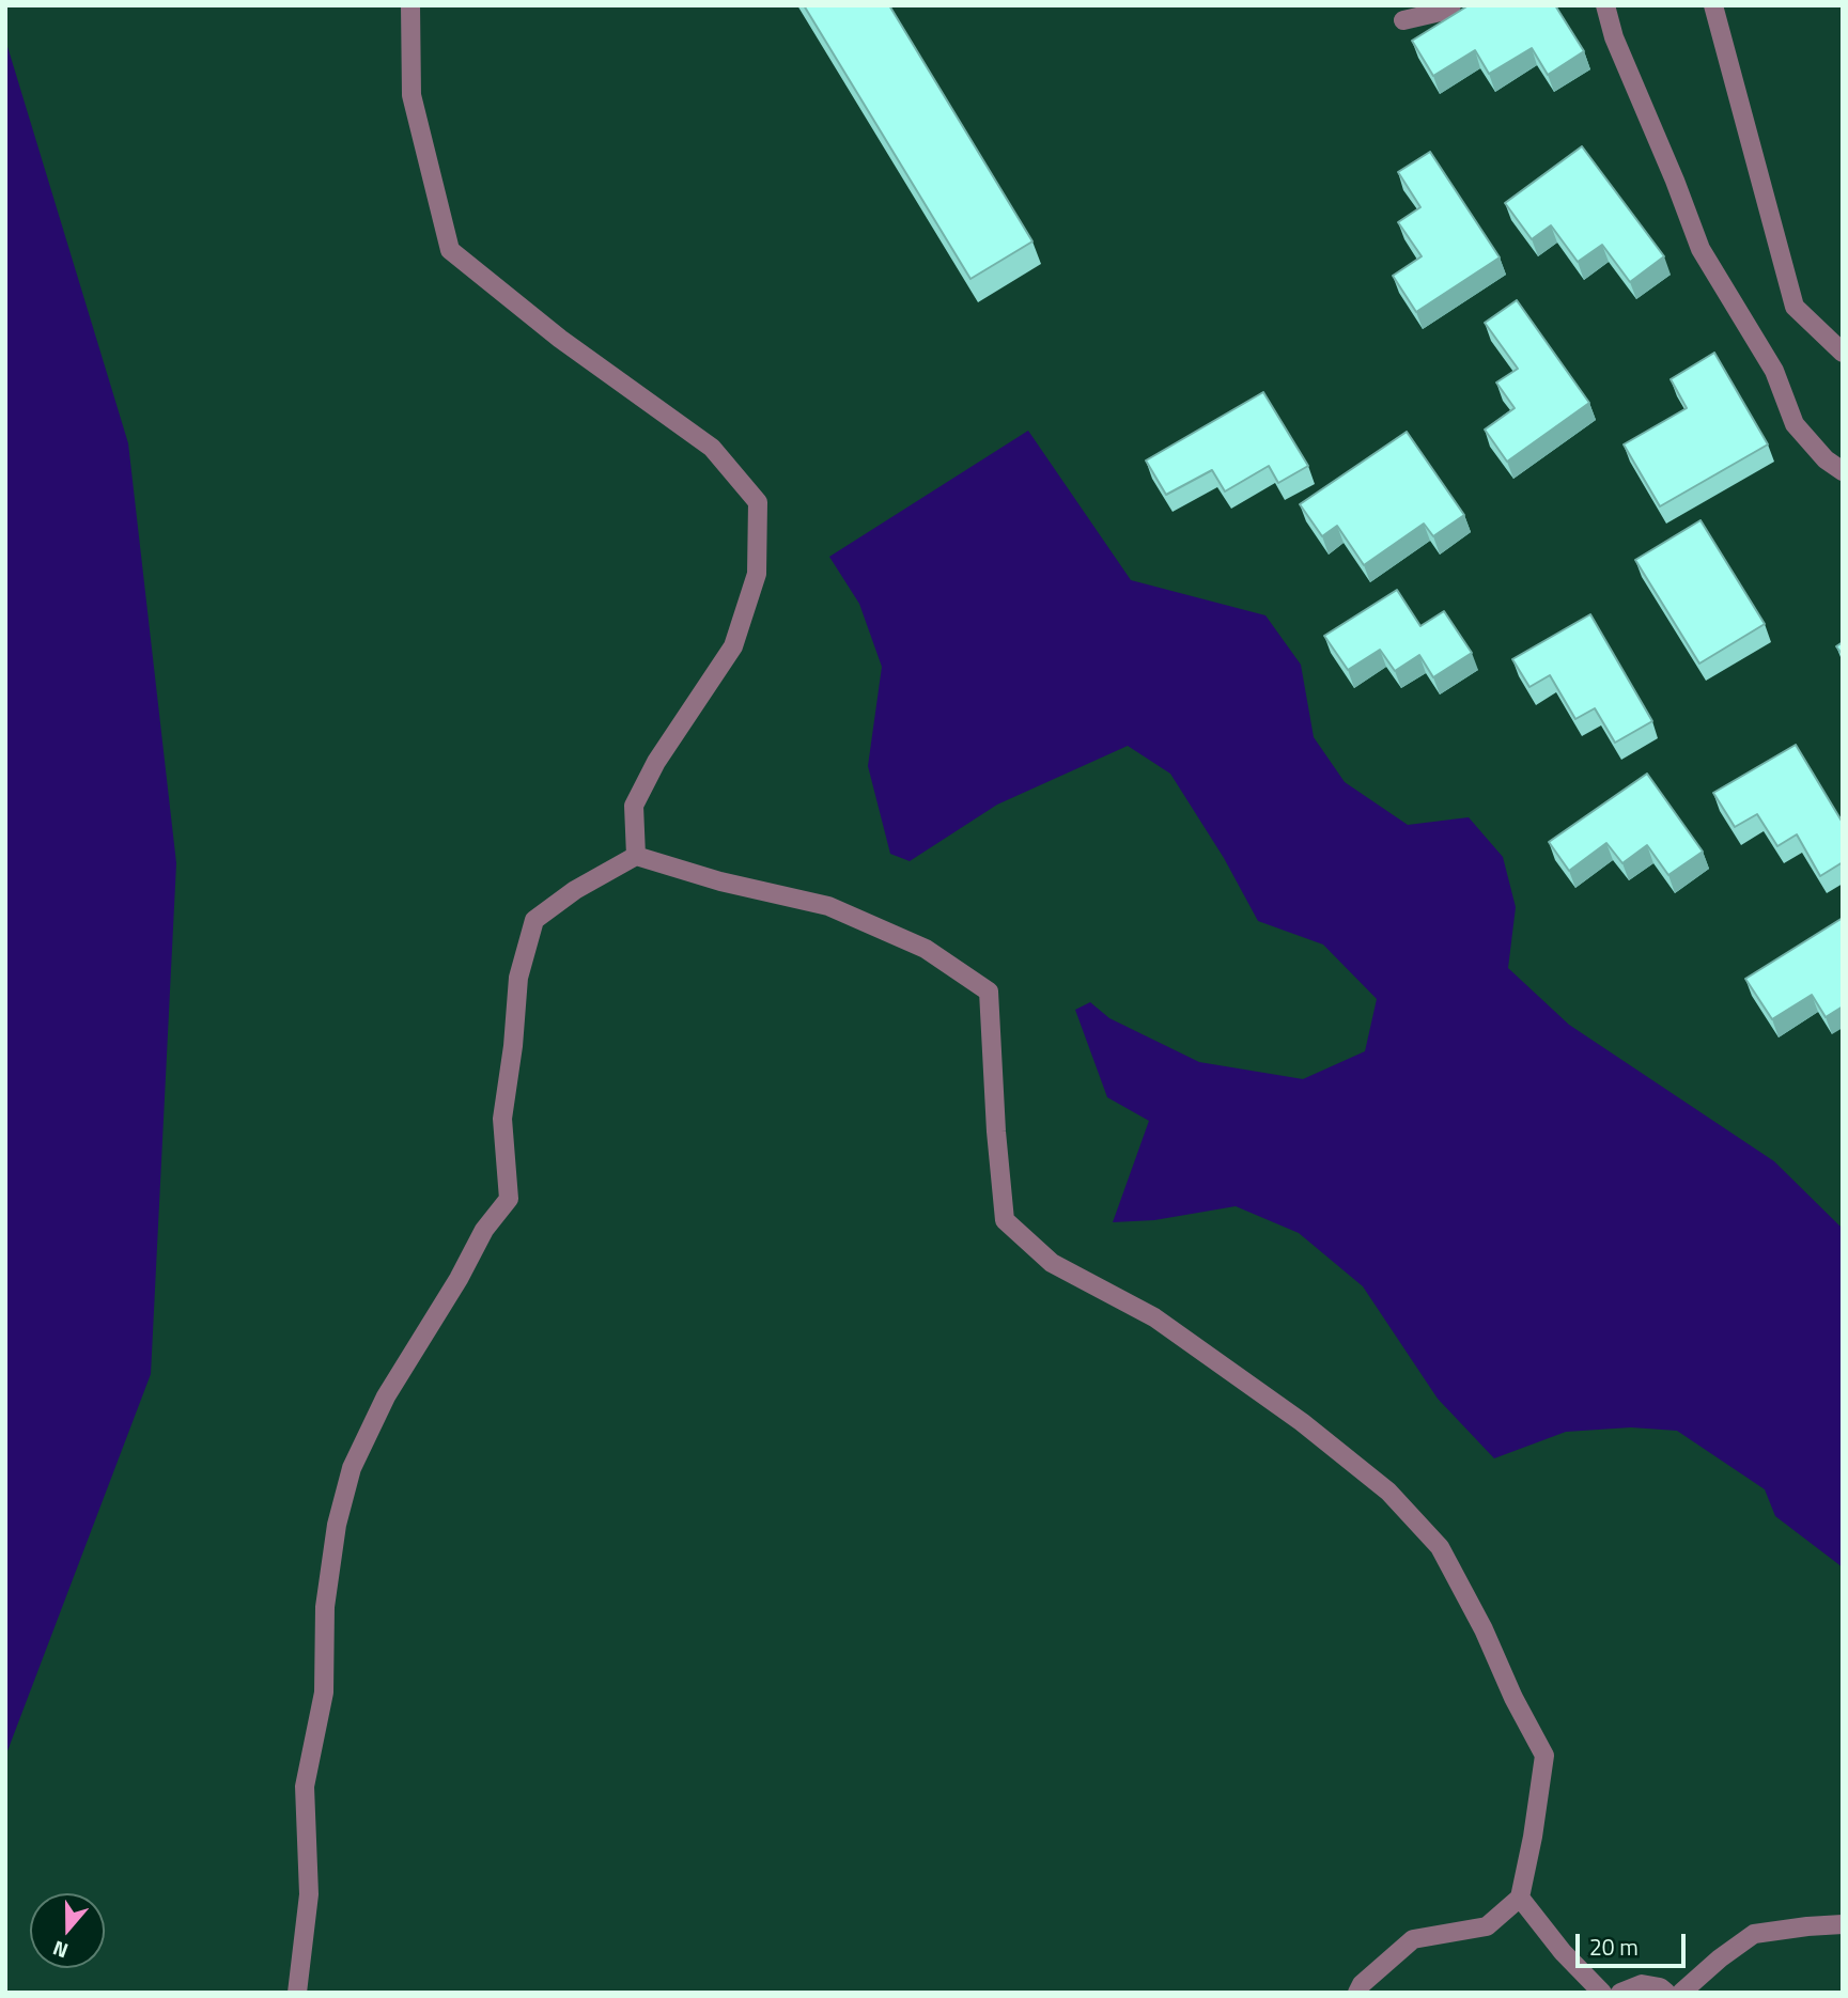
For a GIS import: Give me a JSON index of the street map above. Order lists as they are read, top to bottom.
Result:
{
  "scale_bar": "20 m",
  "north": "bottom"
}
